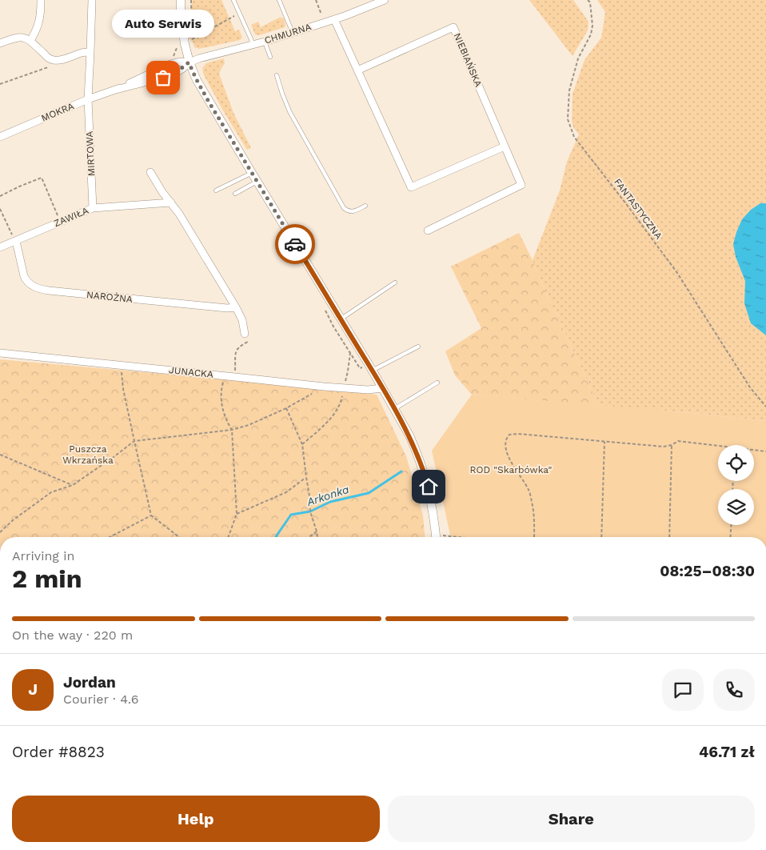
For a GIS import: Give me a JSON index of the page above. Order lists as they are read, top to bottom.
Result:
{
  "streets": {
    "street": [
      "CHMURNA",
      "NIEBIAŃSKA",
      "MOKRA",
      "MIRTOWA",
      "ZAWIŁA",
      "NAROŻNA",
      "JUNACKA"
    ],
    "path": ["FANTASTYCZNA"]
  },
  "crossings": [
    ["CHMURNA", "MOKRA"],
    ["MOKRA", "MIRTOWA"],
    ["MIRTOWA", "ZAWIŁA"],
    ["ZAWIŁA", "NAROŻNA"]
  ],
  "water": ["Arkonka"],
  "parks": ["Puszcza Wkrzańska", "ROD \"Skarbówka\""],
  "places": ["Auto Serwis"],
  "page": {
    "bubble": "Auto Serwis",
    "heading": ["2 min", "Arriving in", "08:25–08:30"],
    "panel": [
      "Jordan",
      "Courier · 4.6",
      "Order #8823",
      "46.71 zł"
    ],
    "bar": "On the way · 220 m",
    "round": "J",
    "buttons": ["Help", "Share"]
  }
}
